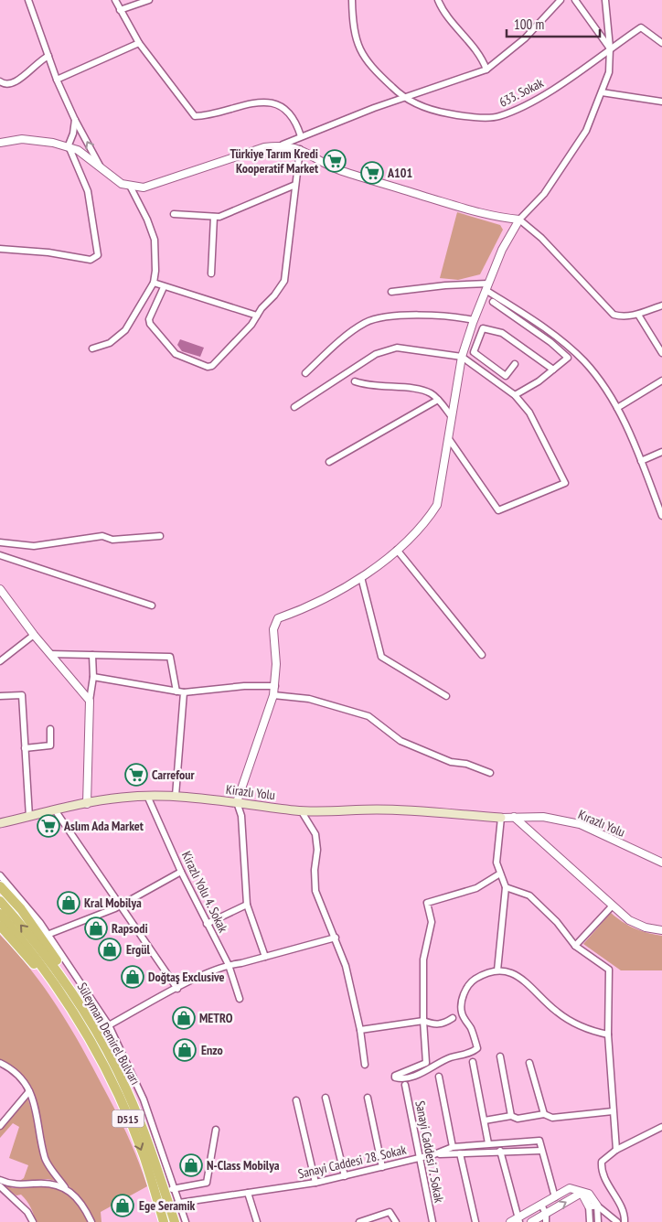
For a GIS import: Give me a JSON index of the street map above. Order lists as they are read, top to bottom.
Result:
{
  "streets": {
    "highway": ["Süleyman Demirel Bulvarı", "D515"],
    "main road": ["Kirazlı Yolu"],
    "street": [
      "633. Sokak",
      "Kırazlı Yolu",
      "Kirazlı Yolu 4. Sokak",
      "Sanayi Caddesi 7. Sokak",
      "Sanayi Caddesi 28. Sokak"
    ]
  },
  "crossings": [
    ["Kirazlı Yolu", "Kırazlı Yolu"],
    ["Kirazlı Yolu", "Kirazlı Yolu 4. Sokak"],
    ["Süleyman Demirel Bulvarı", "Sanayi Caddesi 28. Sokak"],
    ["Sanayi Caddesi 7. Sokak", "Sanayi Caddesi 28. Sokak"]
  ],
  "places": {
    "supermarket": [
      "Türkiye Tarım Kredi Kooperatif Market",
      "A101",
      "Carrefour",
      "Aslım Ada Market"
    ],
    "shop": [
      "Kral Mobilya",
      "Rapsodi",
      "Ergül",
      "Doğtaş Exclusive",
      "METRO",
      "Enzo",
      "N-Class Mobilya",
      "Ege Seramik"
    ]
  },
  "scale_bar": "100 m"
}
